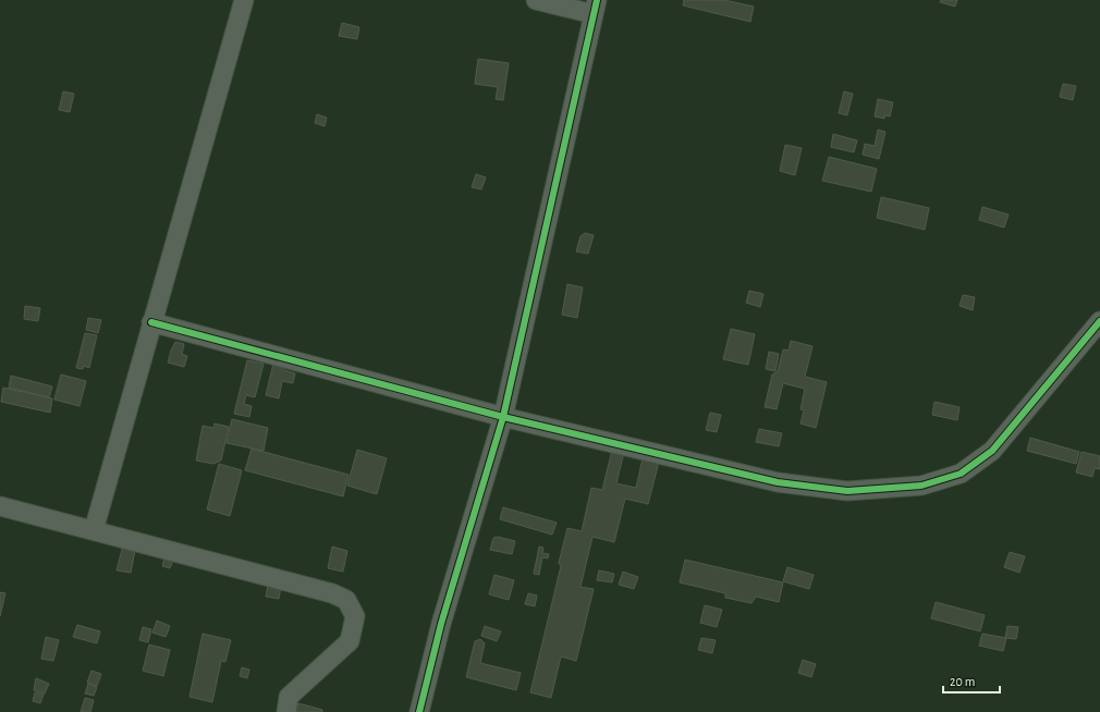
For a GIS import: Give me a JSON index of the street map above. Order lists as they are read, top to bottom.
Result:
{
  "scale_bar": "20 m"
}
